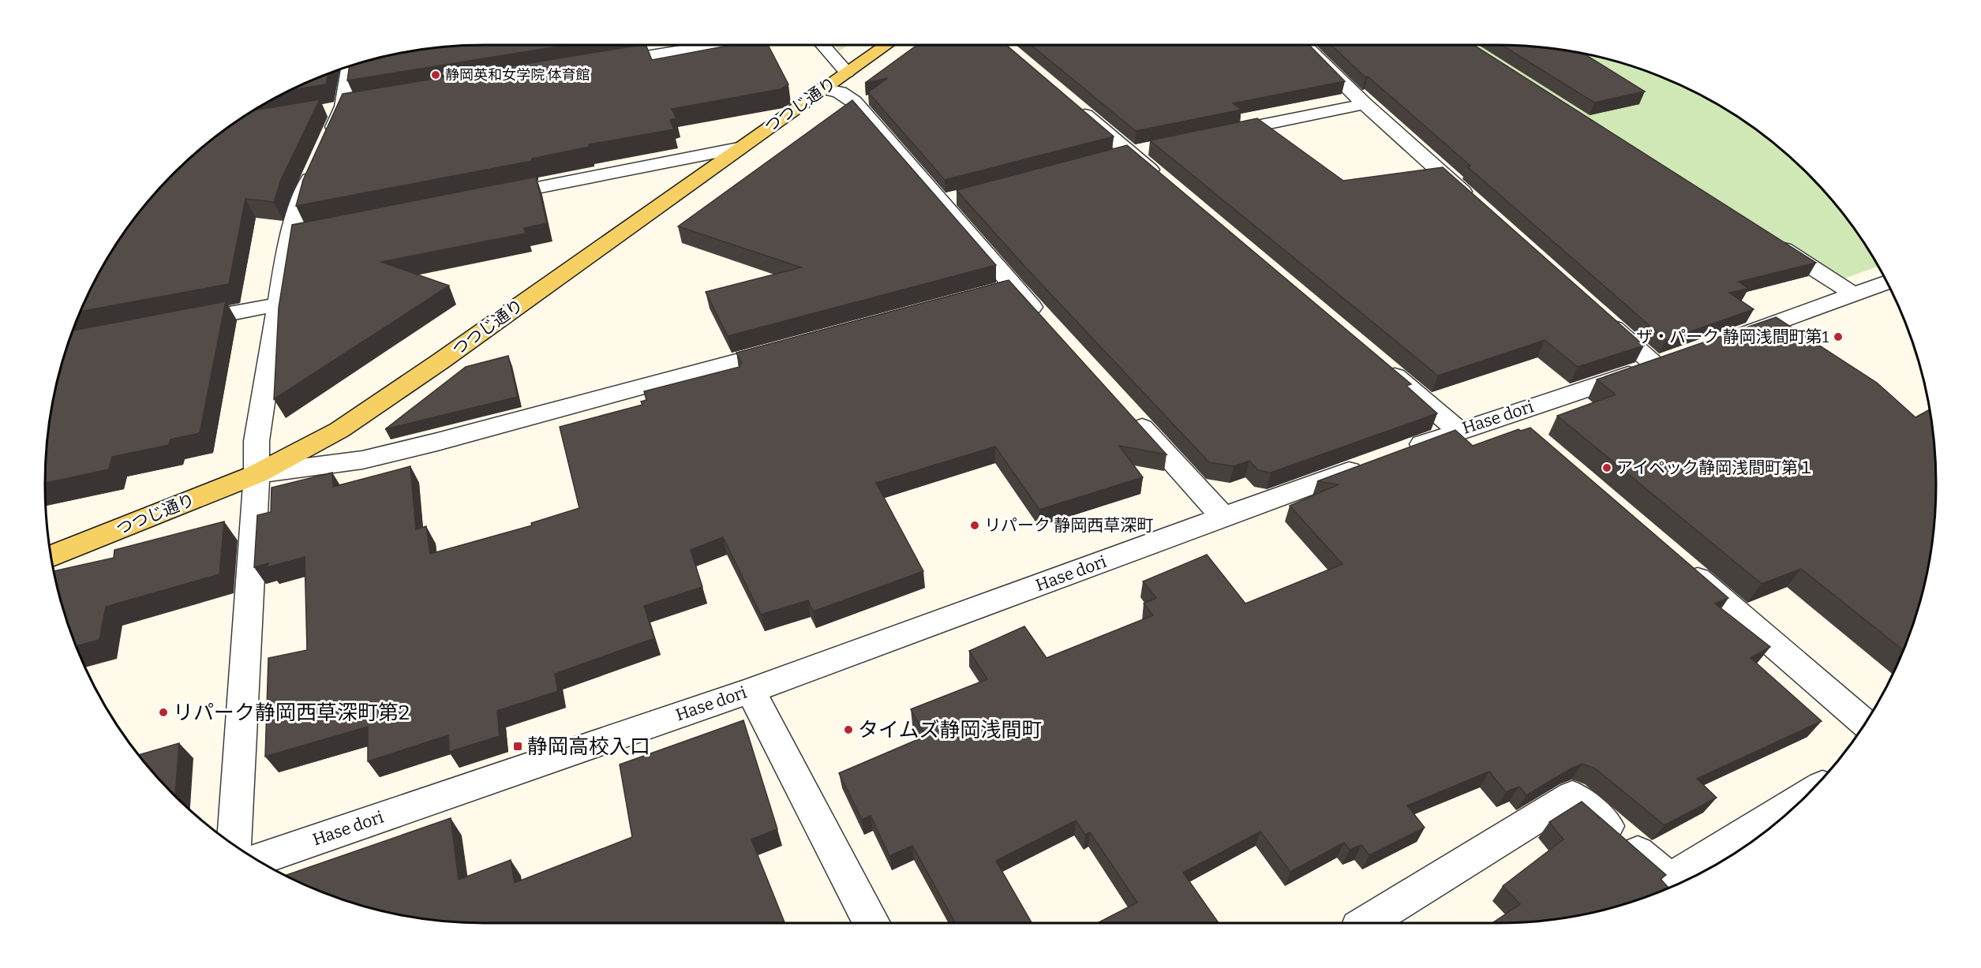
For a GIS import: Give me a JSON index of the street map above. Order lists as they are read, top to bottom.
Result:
{
  "streets": {
    "main road": ["つつじ通り"],
    "street": ["Hase dori"]
  },
  "places": {
    "other": [
      "静岡英和女学院 体育館",
      "ザ・パーク 静岡浅間町第1",
      "アイペック静岡浅間町第１",
      "リパーク 静岡西草深町",
      "リパーク静岡西草深町第2",
      "タイムズ静岡浅間町"
    ],
    "transit": ["静岡高校入口"]
  }
}
